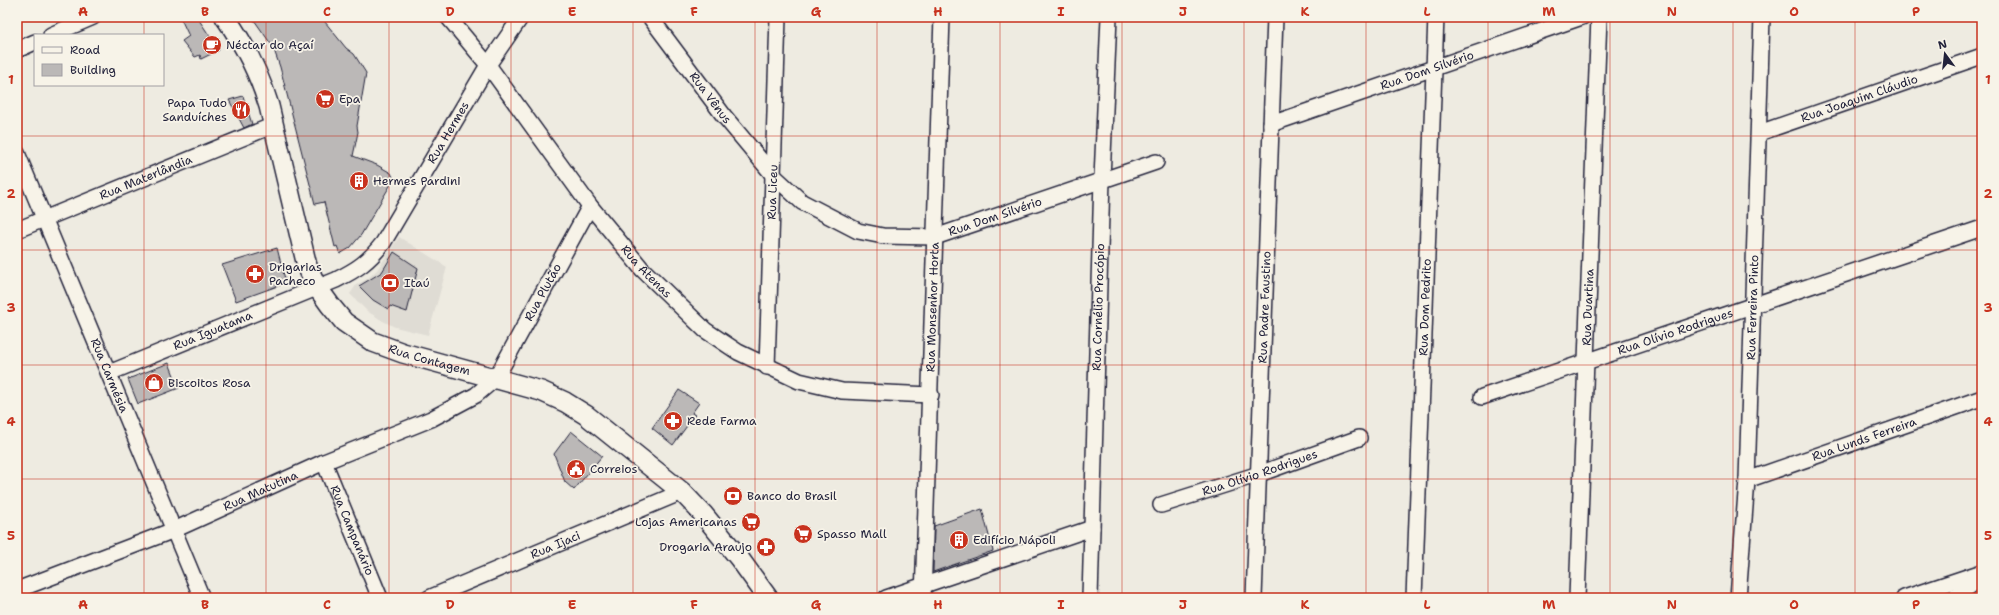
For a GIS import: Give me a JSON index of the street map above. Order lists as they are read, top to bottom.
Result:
{
  "streets": {
    "street": [
      "Rua Dom Silvério",
      "Rua Vênus",
      "Rua Joaquim Cláudio",
      "Rua Hermes",
      "Rua Materlândia",
      "Rua Liceu",
      "Rua Atenas",
      "Rua Plutão",
      "Rua Cornélio Procópio",
      "Rua Padre Faustino",
      "Rua Duartina",
      "Rua Monsenhor Horta",
      "Rua Dom Pedrito",
      "Rua Ferreira Pinto",
      "Rua Iguatama",
      "Rua Olívio Rodrigues",
      "Rua Contagem",
      "Rua Carmésia",
      "Rua Lunds Ferreira",
      "Rua Matutina",
      "Rua Campanário",
      "Rua Ijaci"
    ]
  },
  "crossings": [
    ["Rua Dom Silvério", "Rua Vênus"],
    ["Rua Dom Silvério", "Rua Liceu"],
    ["Rua Dom Silvério", "Rua Cornélio Procópio"],
    ["Rua Dom Silvério", "Rua Padre Faustino"],
    ["Rua Dom Silvério", "Rua Monsenhor Horta"],
    ["Rua Dom Silvério", "Rua Dom Pedrito"],
    ["Rua Vênus", "Rua Liceu"],
    ["Rua Joaquim Cláudio", "Rua Ferreira Pinto"],
    ["Rua Hermes", "Rua Atenas"],
    ["Rua Hermes", "Rua Iguatama"],
    ["Rua Hermes", "Rua Contagem"],
    ["Rua Materlândia", "Rua Contagem"],
    ["Rua Materlândia", "Rua Carmésia"],
    ["Rua Liceu", "Rua Atenas"],
    ["Rua Atenas", "Rua Plutão"],
    ["Rua Atenas", "Rua Monsenhor Horta"],
    ["Rua Plutão", "Rua Contagem"],
    ["Rua Plutão", "Rua Matutina"],
    ["Rua Padre Faustino", "Rua Olívio Rodrigues"],
    ["Rua Duartina", "Rua Olívio Rodrigues"],
    ["Rua Ferreira Pinto", "Rua Olívio Rodrigues"],
    ["Rua Ferreira Pinto", "Rua Lunds Ferreira"],
    ["Rua Iguatama", "Rua Contagem"],
    ["Rua Iguatama", "Rua Carmésia"],
    ["Rua Contagem", "Rua Matutina"],
    ["Rua Contagem", "Rua Ijaci"],
    ["Rua Carmésia", "Rua Matutina"],
    ["Rua Matutina", "Rua Campanário"]
  ],
  "places": {
    "cafe": ["Néctar do Açaí"],
    "supermarket": ["Epa", "Lojas Americanas", "Spasso Mall"],
    "restaurant": ["Papa Tudo Sanduíches"],
    "building": ["Hermes Pardini", "Edifício Nápoli"],
    "pharmacy": ["Drigarias Pacheco", "Rede Farma", "Drogaria Araujo"],
    "bank": ["Itaú", "Banco do Brasil"],
    "shop": ["Biscoitos Rosa"],
    "public building": ["Correios"]
  },
  "legend": ["Road", "Building"],
  "north": "top",
  "grid": {
    "columns": [
      "A",
      "B",
      "C",
      "D",
      "E",
      "F",
      "G",
      "H",
      "I",
      "J",
      "K",
      "L",
      "M",
      "N",
      "O",
      "P"
    ],
    "rows": [
      "1",
      "2",
      "3",
      "4",
      "5"
    ]
  }
}
